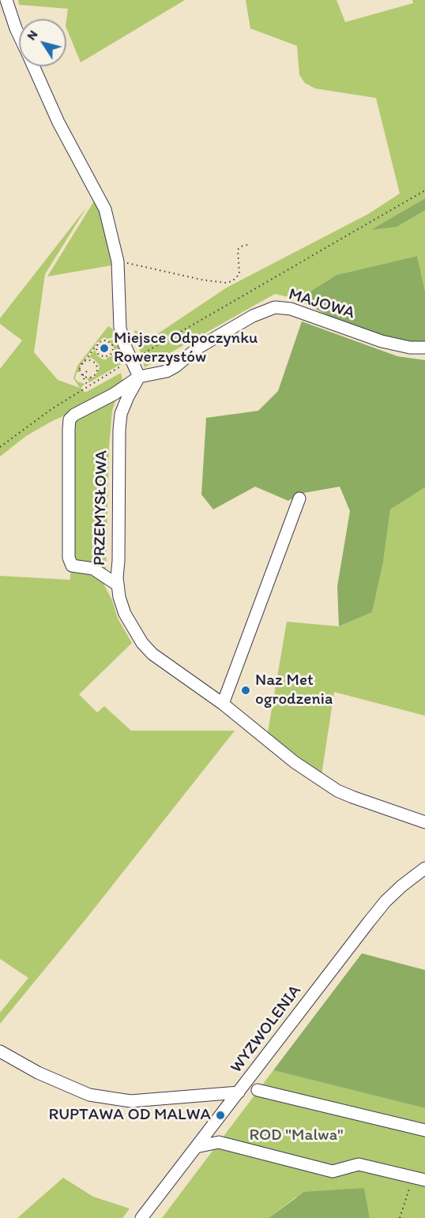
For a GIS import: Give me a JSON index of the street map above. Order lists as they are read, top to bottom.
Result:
{
  "streets": {
    "street": ["MAJOWA", "PRZEMYSŁOWA", "WYZWOLENIA"]
  },
  "crossings": [
    ["MAJOWA", "PRZEMYSŁOWA"]
  ],
  "parks": ["ROD \"Malwa\""],
  "places": ["Miejsce Odpoczynku Rowerzystów", "Naz Met ogrodzenia", "RUPTAWA OD MALWA"],
  "north": "top left"
}
